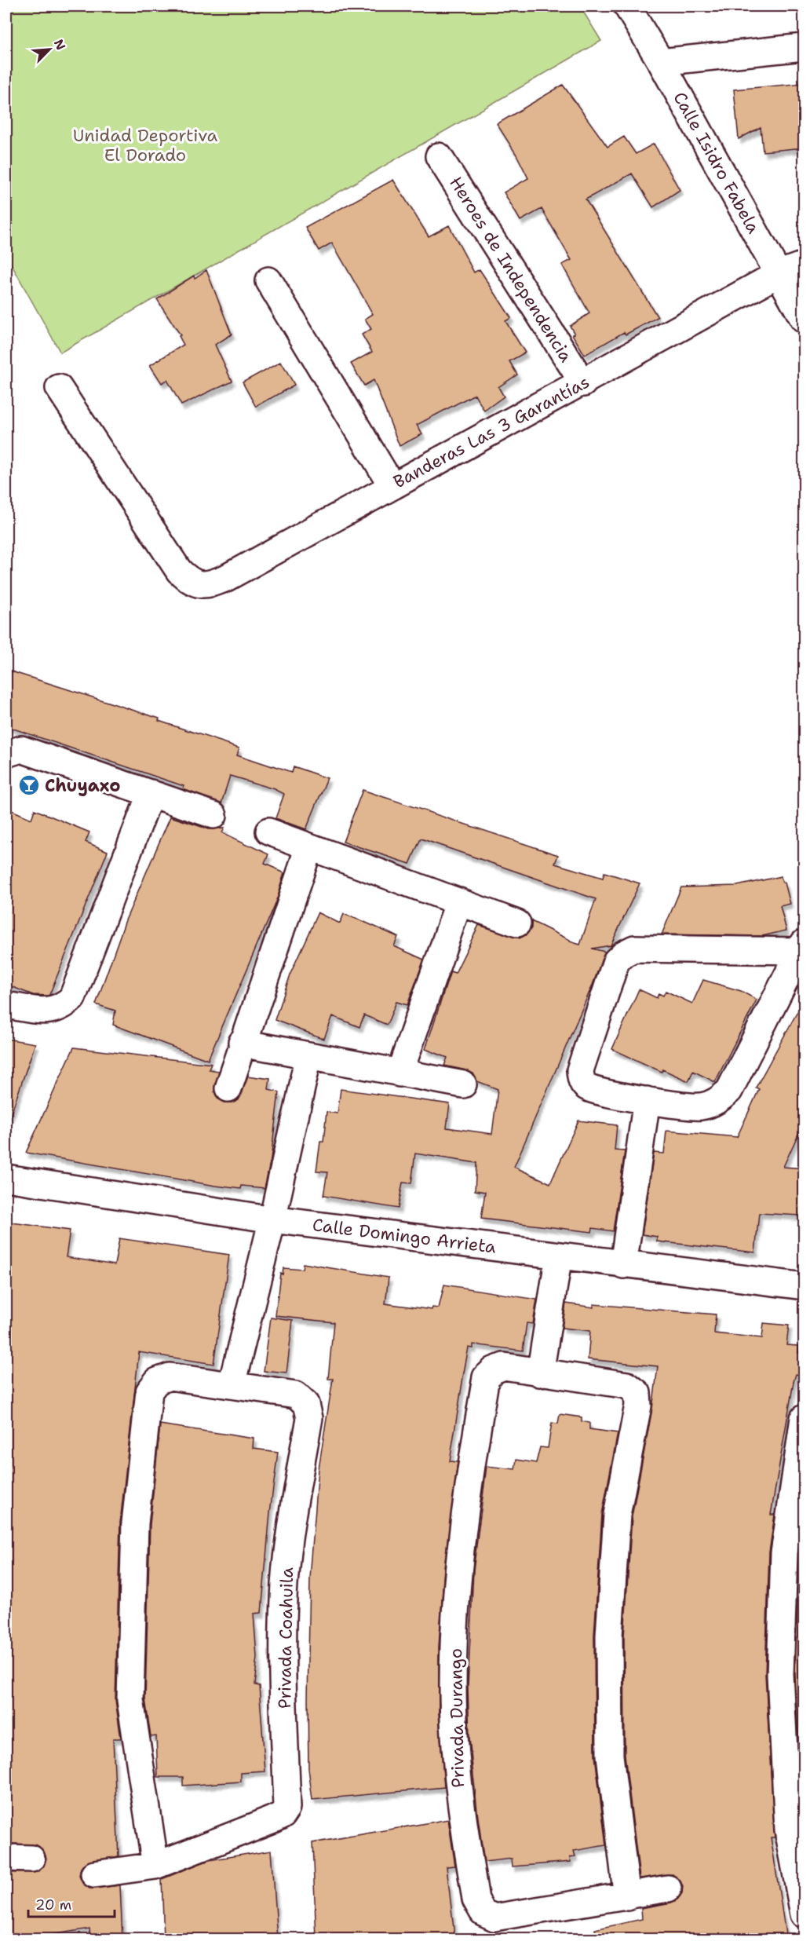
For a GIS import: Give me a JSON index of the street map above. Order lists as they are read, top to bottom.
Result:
{
  "streets": {
    "street": [
      "Calle Isidro Fabela",
      "Heroes de Independencia",
      "Banderas Las 3 Garantías",
      "Calle Domingo Arrieta",
      "Privada Coahuila",
      "Privada Durango"
    ]
  },
  "crossings": [
    ["Calle Isidro Fabela", "Banderas Las 3 Garantías"],
    ["Heroes de Independencia", "Banderas Las 3 Garantías"]
  ],
  "parks": ["Unidad Deportiva El Dorado"],
  "places": {
    "bar": ["Chuyaxo"]
  },
  "scale_bar": "20 m",
  "north": "top right"
}
